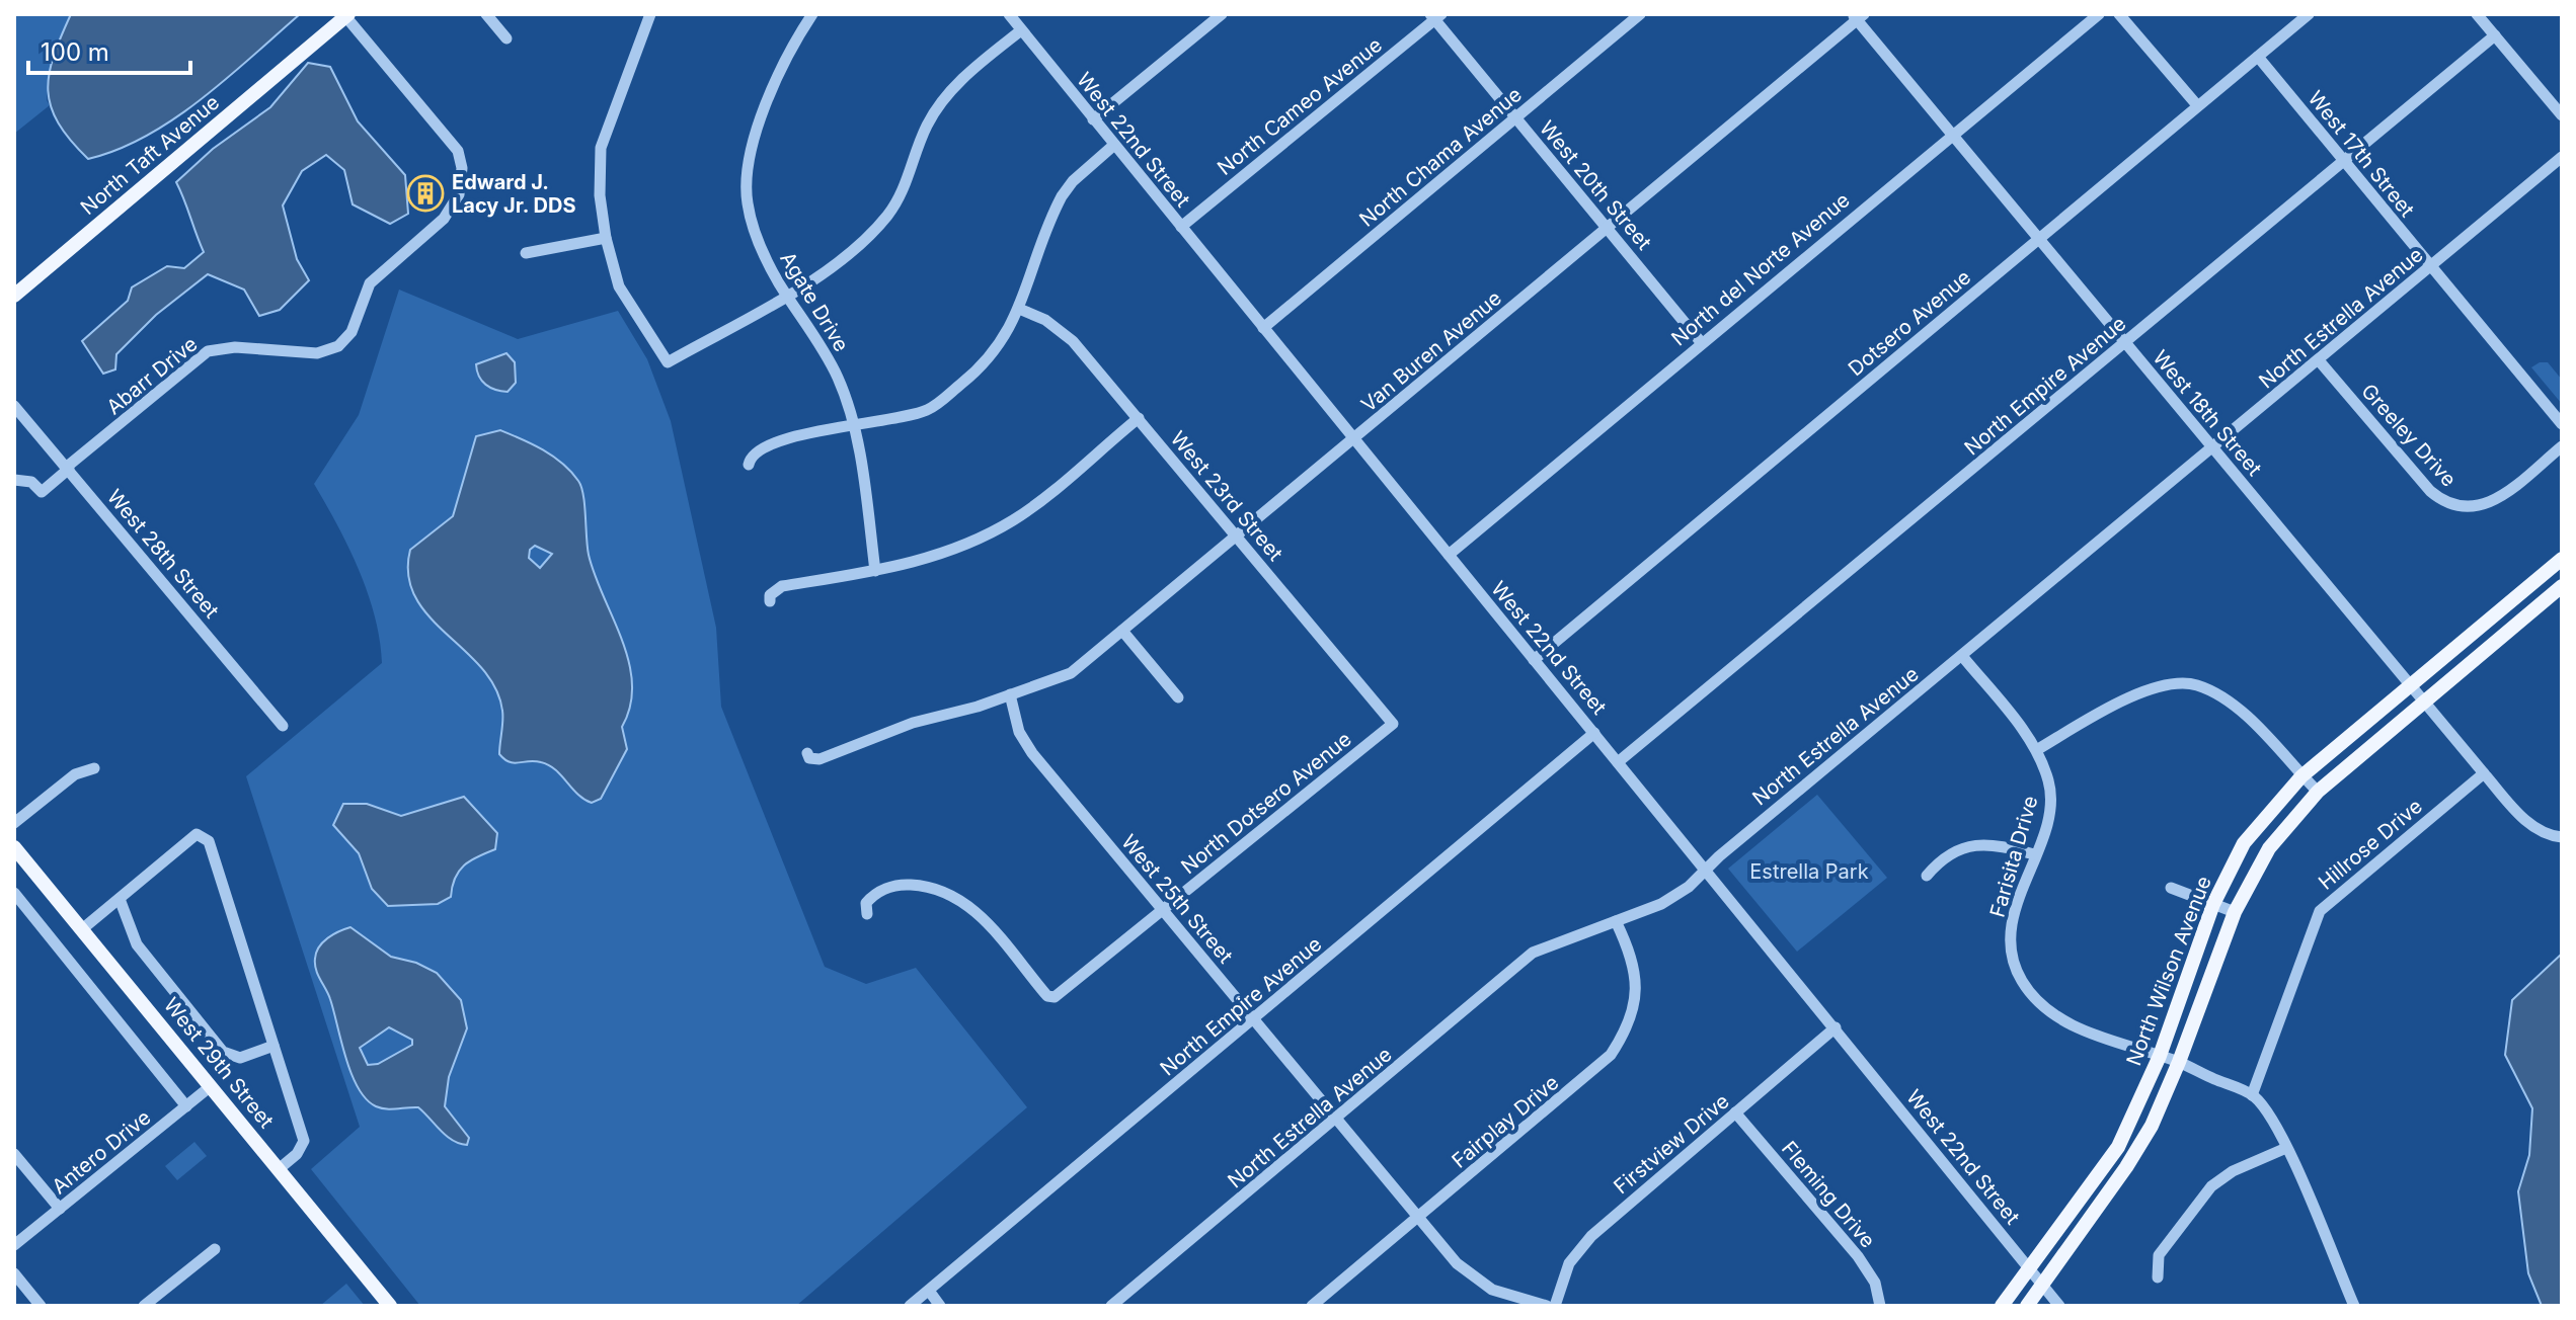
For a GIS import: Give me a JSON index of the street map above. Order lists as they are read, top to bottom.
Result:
{
  "streets": {
    "main road": ["North Taft Avenue", "North Wilson Avenue", "West 29th Street"],
    "street": [
      "North Cameo Avenue",
      "West 22nd Street",
      "West 17th Street",
      "North Chama Avenue",
      "West 20th Street",
      "North del Norte Avenue",
      "Agate Drive",
      "North Estrella Avenue",
      "Dotsero Avenue",
      "Van Buren Avenue",
      "Abarr Drive",
      "North Empire Avenue",
      "West 18th Street",
      "Greeley Drive",
      "West 23rd Street",
      "West 28th Street",
      "North Dotsero Avenue",
      "Hillrose Drive",
      "Farisita Drive",
      "West 25th Street",
      "Fairplay Drive",
      "Firstview Drive",
      "Antero Drive",
      "Fleming Drive"
    ]
  },
  "crossings": [
    ["North Cameo Avenue", "West 22nd Street"],
    ["North Cameo Avenue", "West 20th Street"],
    ["West 22nd Street", "North Chama Avenue"],
    ["West 22nd Street", "North del Norte Avenue"],
    ["West 22nd Street", "North Estrella Avenue"],
    ["West 22nd Street", "Dotsero Avenue"],
    ["West 22nd Street", "Van Buren Avenue"],
    ["West 22nd Street", "North Empire Avenue"],
    ["West 22nd Street", "North Wilson Avenue"],
    ["West 22nd Street", "Firstview Drive"],
    ["West 17th Street", "North Estrella Avenue"],
    ["West 17th Street", "Dotsero Avenue"],
    ["West 17th Street", "North Empire Avenue"],
    ["North Taft Avenue", "Abarr Drive"],
    ["North Chama Avenue", "West 20th Street"],
    ["West 20th Street", "North del Norte Avenue"],
    ["West 20th Street", "Van Buren Avenue"],
    ["North del Norte Avenue", "West 18th Street"],
    ["North Estrella Avenue", "West 18th Street"],
    ["North Estrella Avenue", "Greeley Drive"],
    ["North Estrella Avenue", "Farisita Drive"],
    ["North Estrella Avenue", "West 25th Street"],
    ["North Estrella Avenue", "Fairplay Drive"],
    ["Dotsero Avenue", "West 18th Street"],
    ["Van Buren Avenue", "West 18th Street"],
    ["Van Buren Avenue", "West 23rd Street"],
    ["Van Buren Avenue", "West 25th Street"],
    ["Abarr Drive", "West 28th Street"],
    ["North Empire Avenue", "West 18th Street"],
    ["North Empire Avenue", "West 25th Street"],
    ["West 18th Street", "North Wilson Avenue"],
    ["West 23rd Street", "North Dotsero Avenue"],
    ["North Dotsero Avenue", "West 25th Street"],
    ["Farisita Drive", "North Wilson Avenue"],
    ["West 25th Street", "Fairplay Drive"],
    ["West 29th Street", "Antero Drive"],
    ["Firstview Drive", "Fleming Drive"]
  ],
  "parks": ["Estrella Park"],
  "places": {
    "building": ["Edward J. Lacy Jr. DDS"]
  },
  "scale_bar": "100 m"
}
